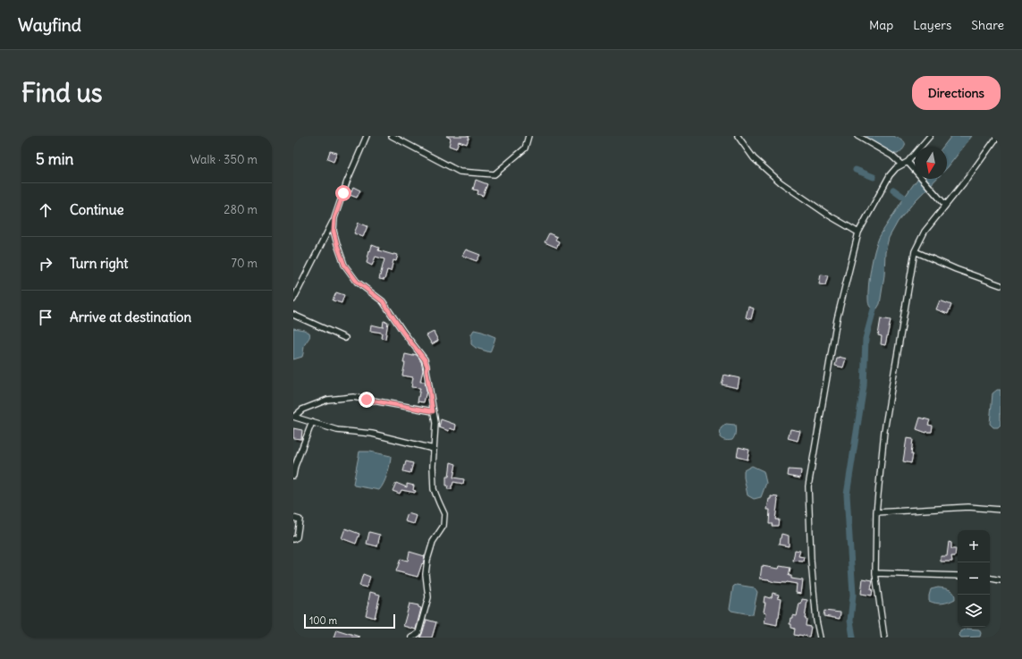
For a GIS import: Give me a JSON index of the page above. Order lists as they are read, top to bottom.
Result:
{
  "scale_bar": "100 m",
  "north": "bottom",
  "page": {
    "header": "Wayfind",
    "nav": ["Map", "Layers", "Share"],
    "buttons": "Directions",
    "title": "Find us",
    "heading": ["5 min", "Walk · 350 m"],
    "list": [
      ["Continue", "280 m"],
      ["Turn right", "70 m"],
      "Arrive at destination"
    ],
    "map_buttons": ["+", "−"],
    "scale": "100 m"
  }
}
